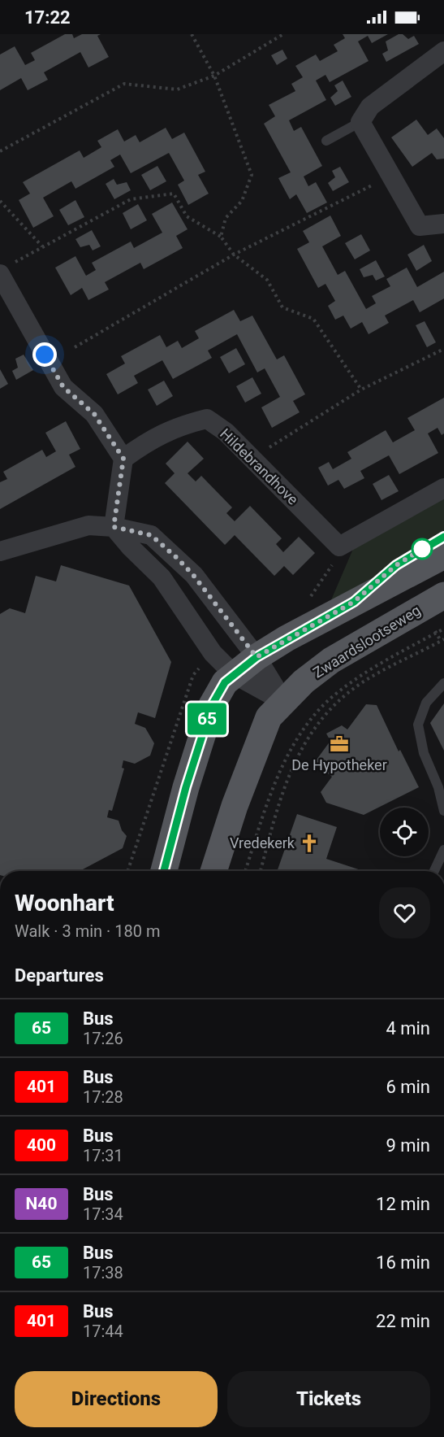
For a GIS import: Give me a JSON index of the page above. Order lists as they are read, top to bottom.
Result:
{
  "streets": {
    "main road": ["Zwaardslootseweg"],
    "street": ["Hildebrandhove"]
  },
  "places": {
    "office": ["De Hypotheker"],
    "church": ["Vredekerk"]
  },
  "lines": ["bus line 65"],
  "page": {
    "status": "17:22",
    "on_map": "65",
    "heading": [
      ["Woonhart", "Walk · 3 min · 180 m"],
      "Departures"
    ],
    "list": [
      {
        "mark": "65",
        "name": "Bus",
        "note": "17:26",
        "value": "4 min"
      },
      {
        "mark": "401",
        "name": "Bus",
        "note": "17:28",
        "value": "6 min"
      },
      {
        "mark": "400",
        "name": "Bus",
        "note": "17:31",
        "value": "9 min"
      },
      {
        "mark": "N40",
        "name": "Bus",
        "note": "17:34",
        "value": "12 min"
      },
      {
        "mark": "65",
        "name": "Bus",
        "note": "17:38",
        "value": "16 min"
      },
      {
        "mark": "401",
        "name": "Bus",
        "note": "17:44",
        "value": "22 min"
      }
    ],
    "buttons": ["Directions", "Tickets"]
  }
}
